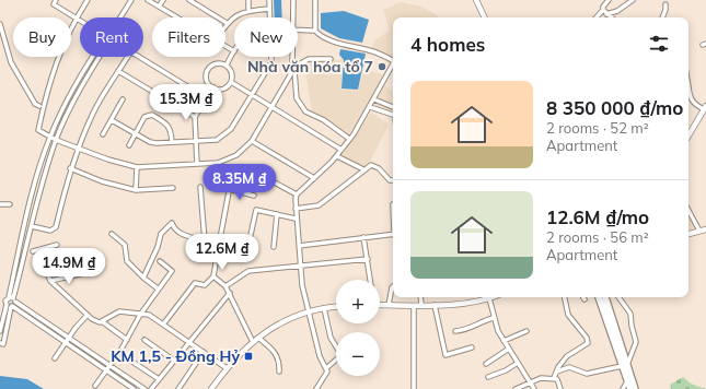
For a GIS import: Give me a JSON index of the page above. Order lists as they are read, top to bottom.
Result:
{
  "places": {
    "other": ["Nhà văn hóa tổ 7"],
    "transit": ["KM 1,5 - Đồng Hỷ"]
  },
  "page": {
    "chip": [
      "Buy",
      "Rent",
      "Filters",
      "New"
    ],
    "heading": "4 homes",
    "list": [
      {
        "name": "8 350 000 ₫/mo",
        "note": "2 rooms · 52 m² · Apartment"
      },
      {
        "name": "12.6M ₫/mo",
        "note": "2 rooms · 56 m² · Apartment"
      }
    ],
    "price": [
      "15.3M ₫",
      "8.35M ₫",
      "12.6M ₫",
      "14.9M ₫"
    ],
    "map_buttons": ["+", "−"]
  }
}
